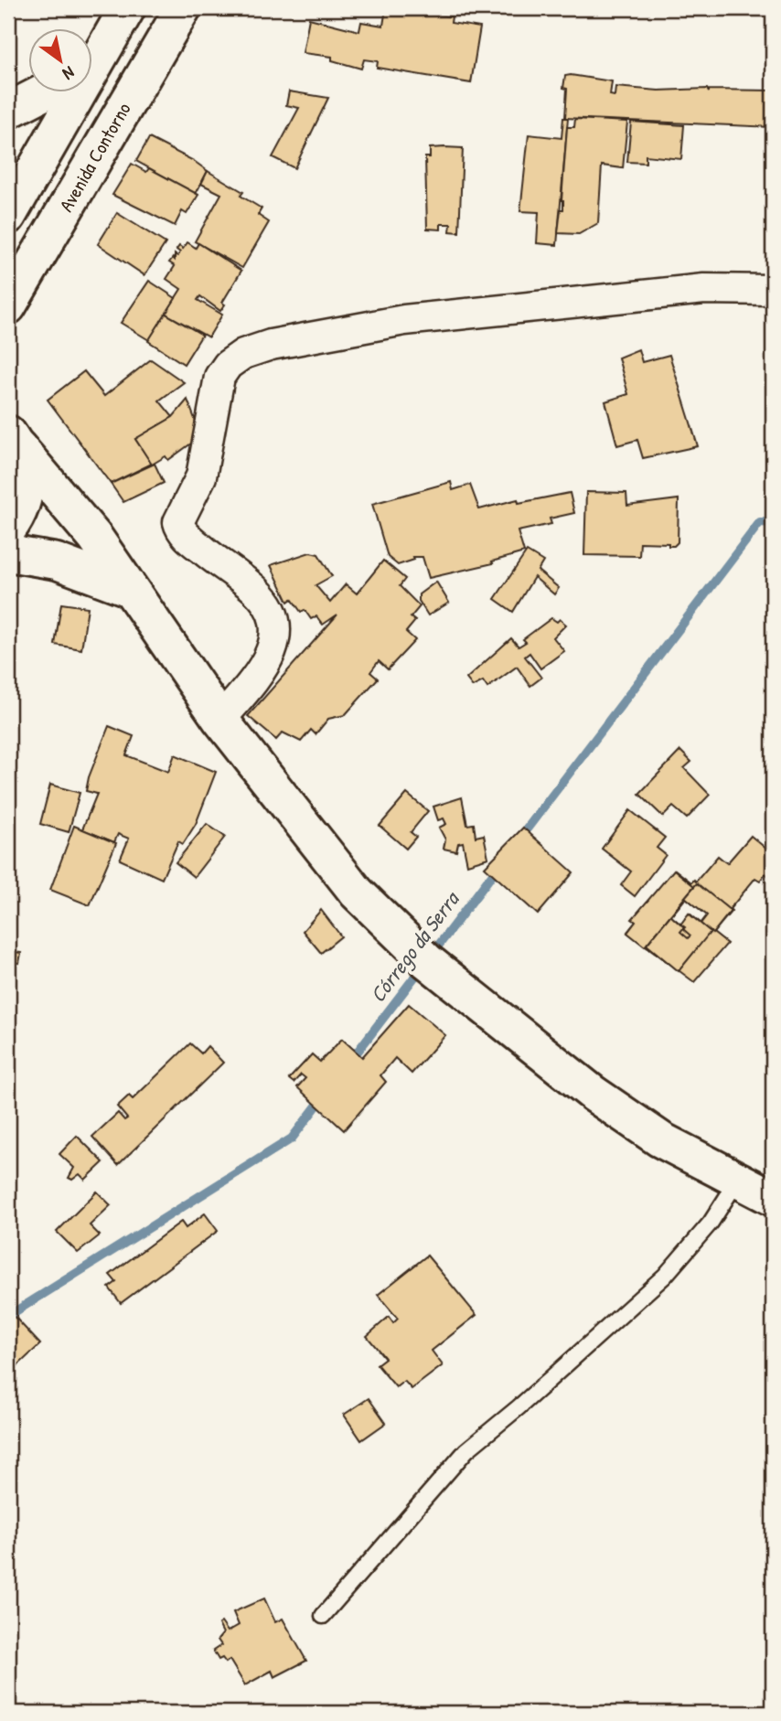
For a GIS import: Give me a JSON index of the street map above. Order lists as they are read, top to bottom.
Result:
{
  "streets": {
    "main road": ["Avenida Contorno"]
  },
  "water": ["Córrego da Serra"],
  "north": "bottom right"
}
